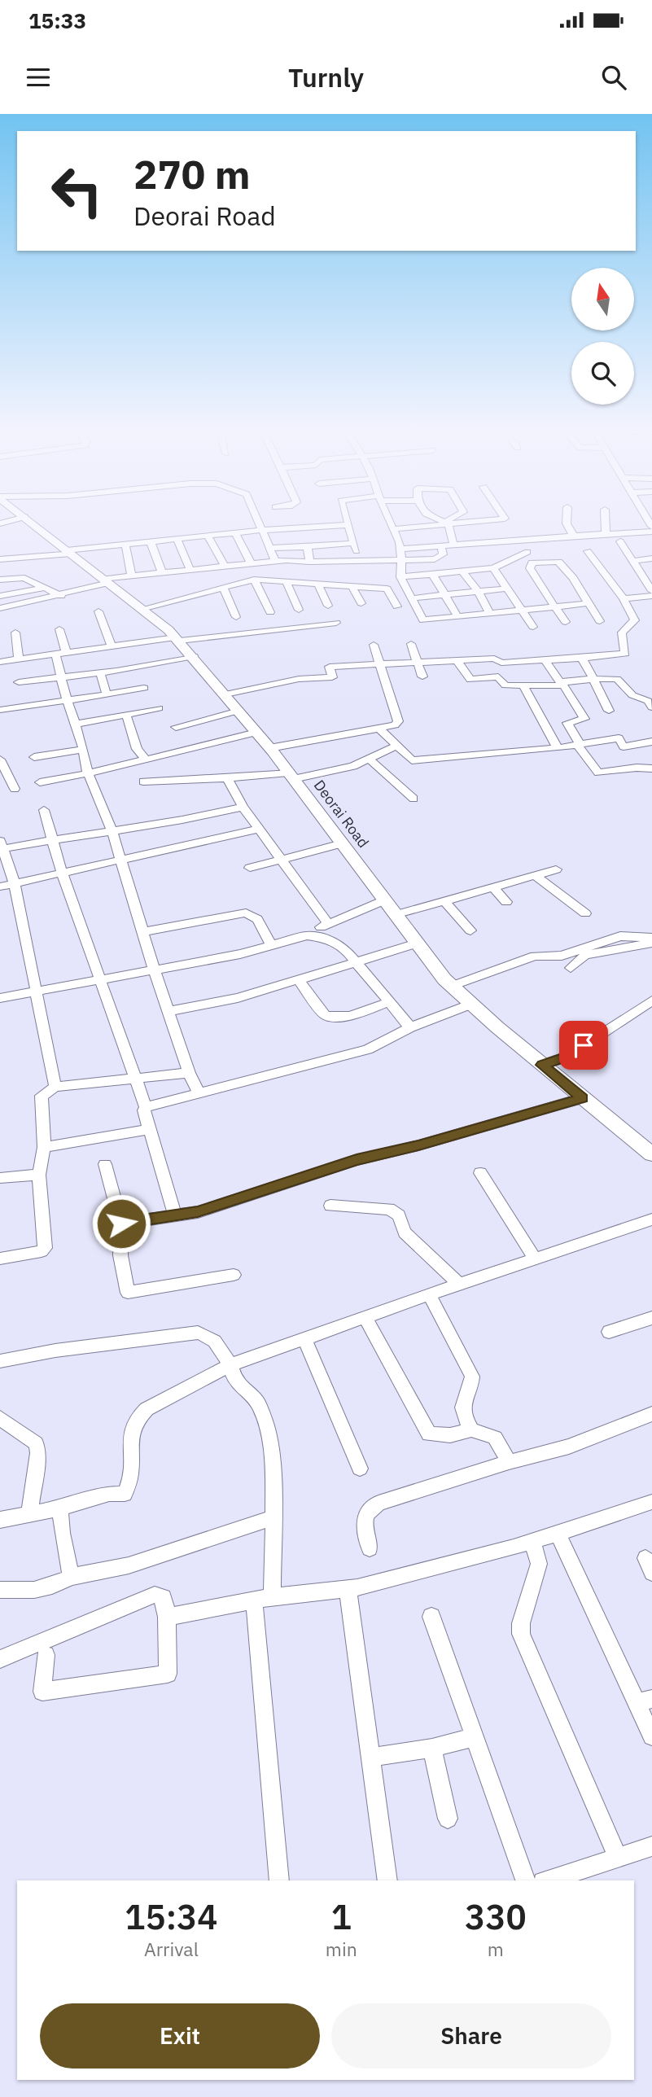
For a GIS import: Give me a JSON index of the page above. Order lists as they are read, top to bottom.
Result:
{
  "streets": {
    "street": ["Deorai Road"]
  },
  "north": "top",
  "page": {
    "status": "15:33",
    "header": "Turnly",
    "turn": ["270 m", "Deorai Road"],
    "eta": [
      "15:34",
      "Arrival",
      "1",
      "min",
      "330",
      "m"
    ],
    "buttons": ["Exit", "Share"]
  }
}
